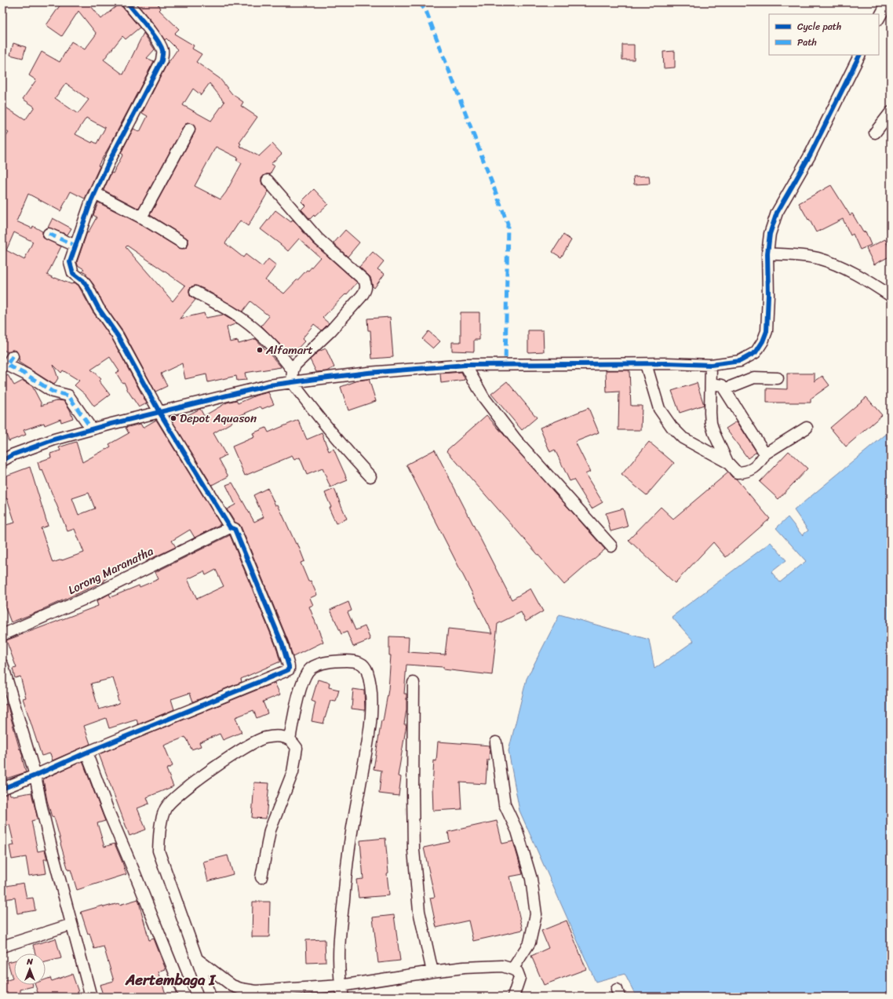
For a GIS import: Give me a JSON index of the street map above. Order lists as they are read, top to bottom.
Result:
{
  "streets": {
    "street": ["Lorong Maranatha"]
  },
  "districts": ["Aertembaga I"],
  "places": ["Alfamart", "Depot Aquason"],
  "legend": ["Cycle path", "Path"],
  "north": "top"
}
